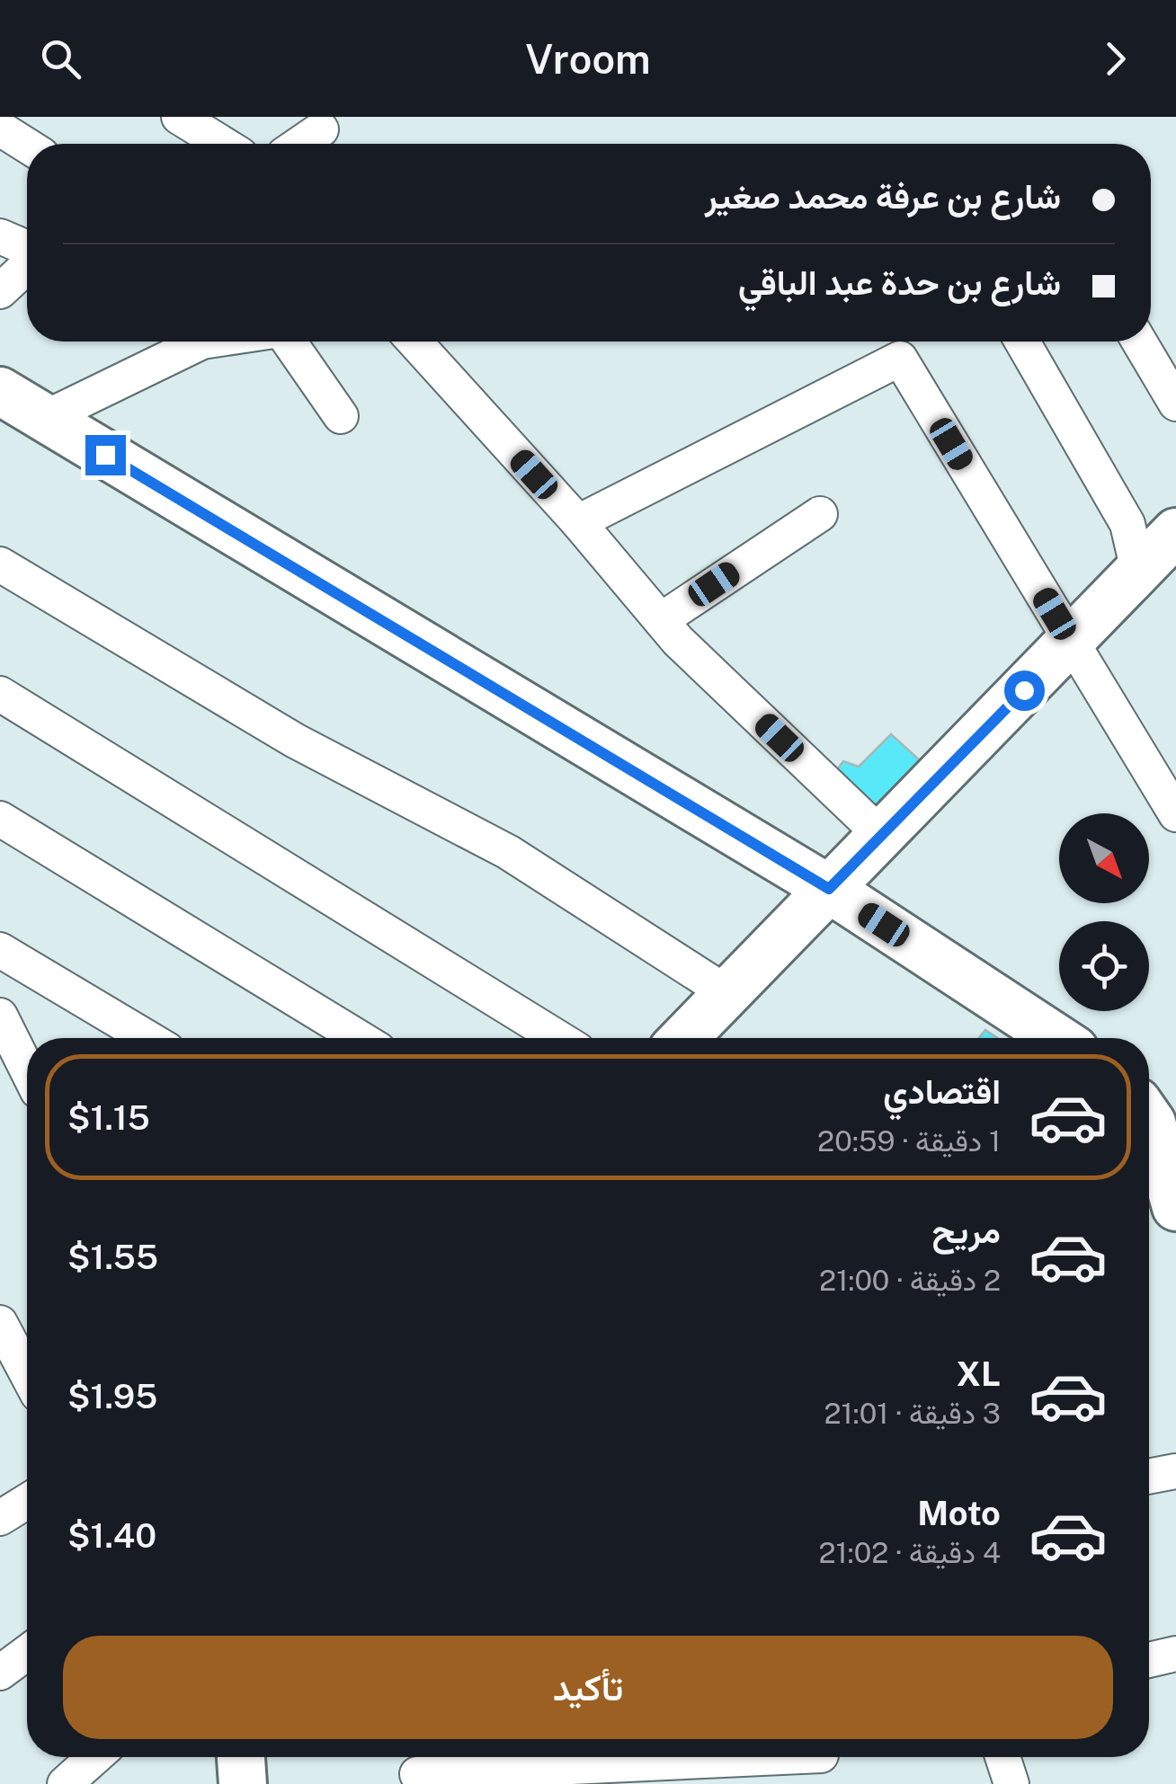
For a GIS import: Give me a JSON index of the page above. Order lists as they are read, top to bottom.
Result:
{
  "north": "bottom right",
  "page": {
    "header": "Vroom",
    "banner": ["شارع بن عرفة محمد صغير", "شارع بن حدة عبد الباقي"],
    "list": [
      {
        "name": "اقتصادي",
        "note": "1 دقيقة · 20:59",
        "value": "$1.15"
      },
      {
        "name": "مريح",
        "note": "2 دقيقة · 21:00",
        "value": "$1.55"
      },
      {
        "name": "XL",
        "note": "3 دقيقة · 21:01",
        "value": "$1.95"
      },
      {
        "name": "Moto",
        "note": "4 دقيقة · 21:02",
        "value": "$1.40"
      }
    ],
    "buttons": "تأكيد"
  }
}
